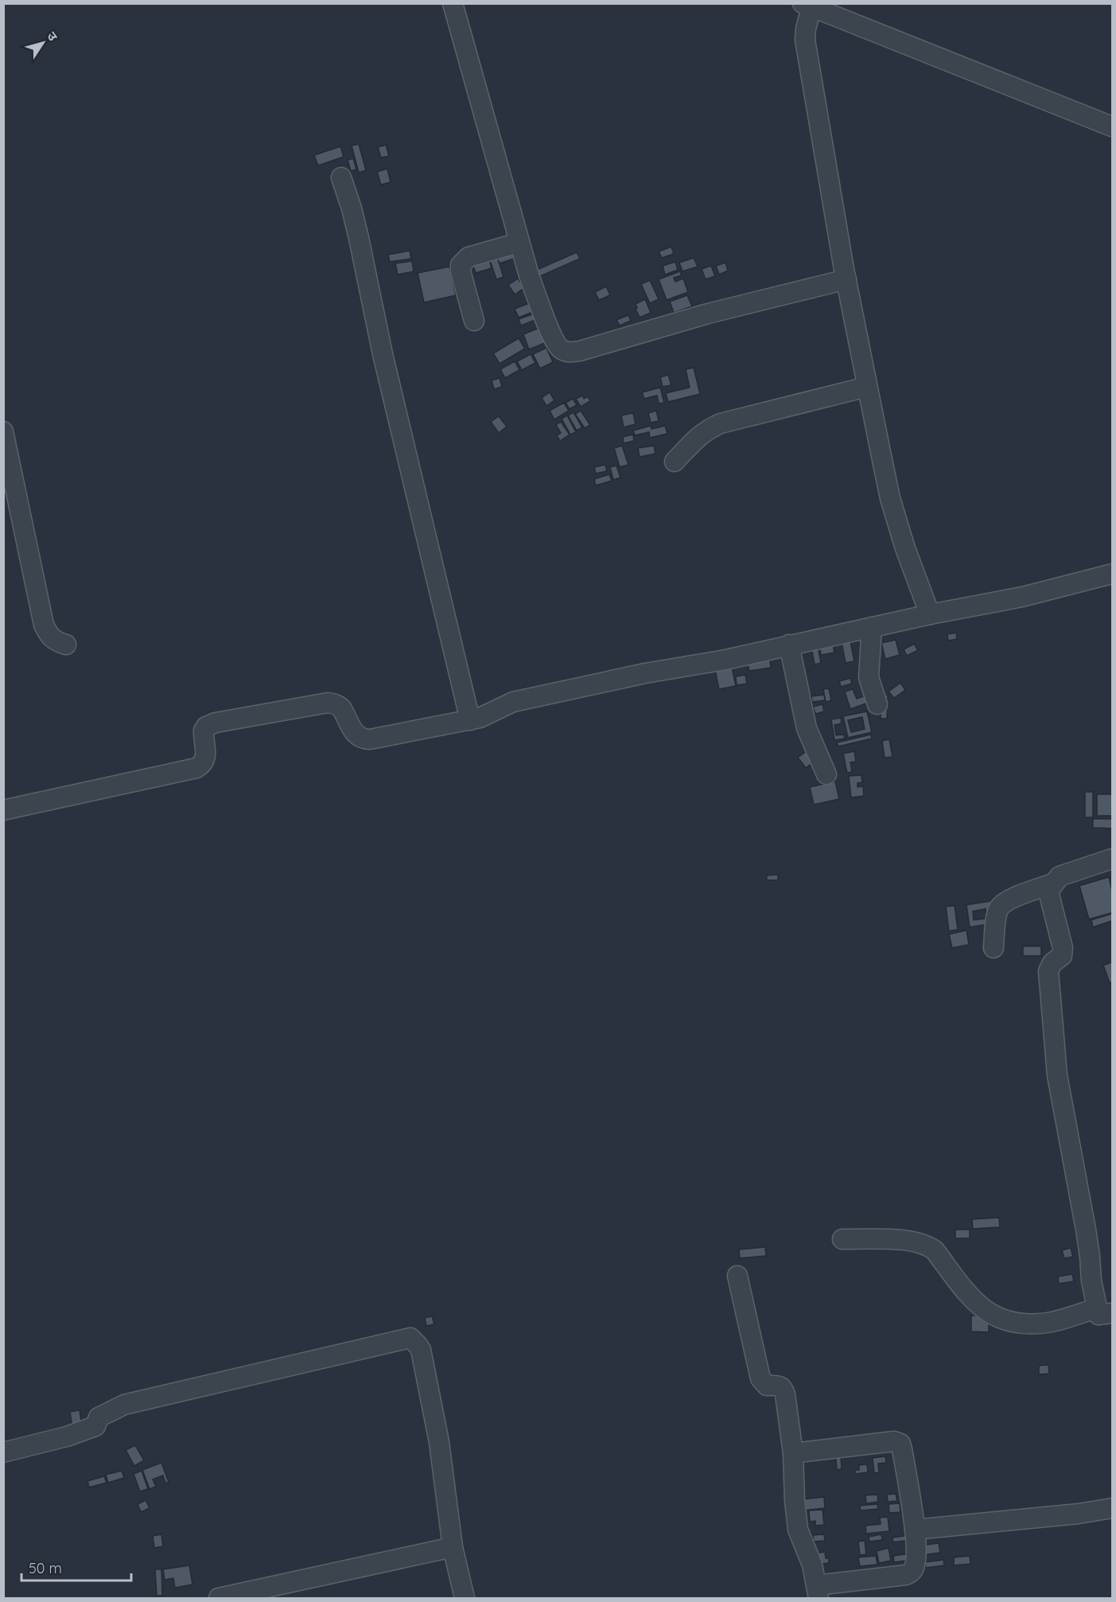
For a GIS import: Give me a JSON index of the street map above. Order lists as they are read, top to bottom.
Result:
{
  "scale_bar": "50 m",
  "north": "top right"
}
